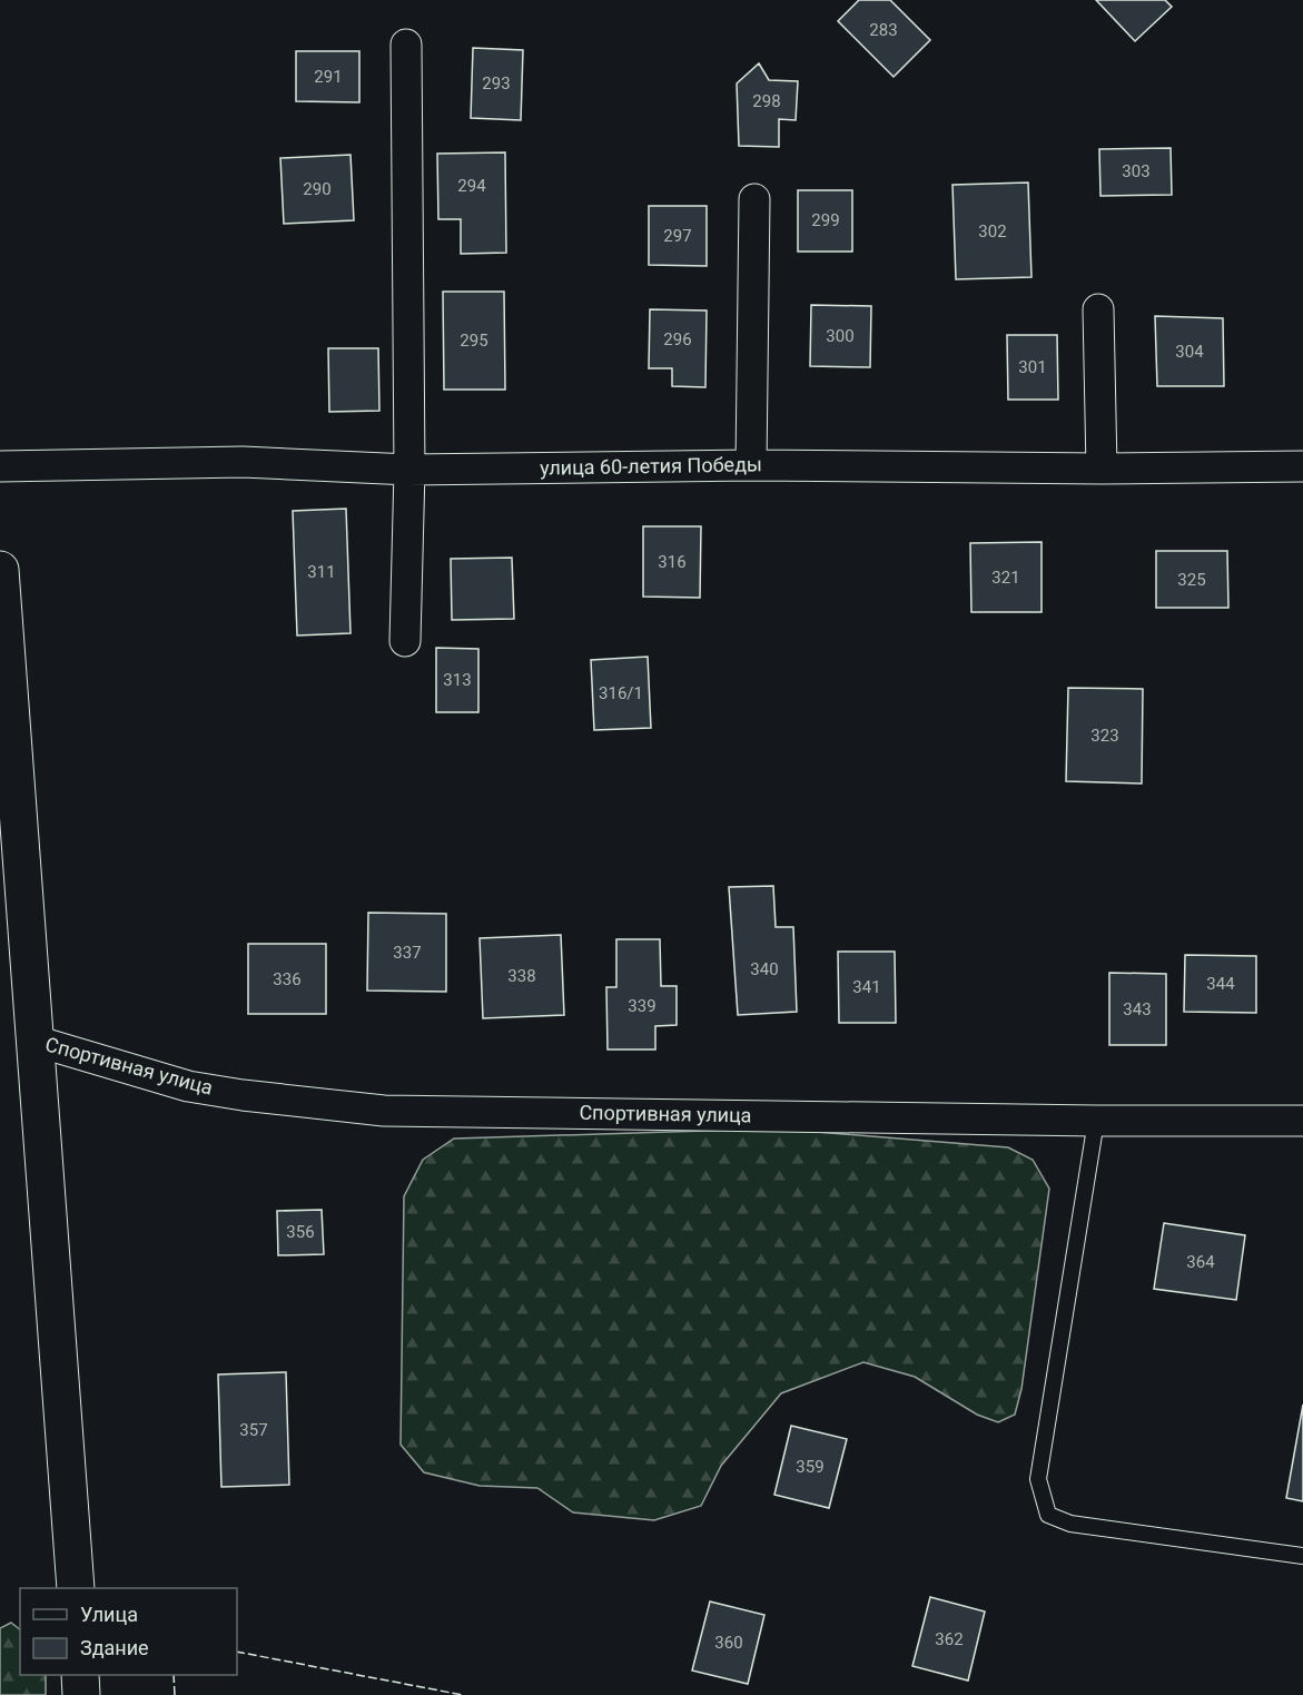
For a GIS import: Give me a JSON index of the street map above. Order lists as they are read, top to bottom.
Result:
{
  "streets": {
    "street": ["улица 60-летия Победы", "Спортивная улица"]
  },
  "house_numbers": [
    "283",
    "291",
    "293",
    "298",
    "303",
    "294",
    "290",
    "299",
    "302",
    "297",
    "300",
    "296",
    "295",
    "304",
    "301",
    "316",
    "311",
    "321",
    "325",
    "313",
    "316/1",
    "323",
    "337",
    "340",
    "338",
    "336",
    "344",
    "341",
    "339",
    "343",
    "356",
    "364",
    "357",
    "359",
    "362",
    "360"
  ],
  "legend": ["Улица", "Здание"]
}
